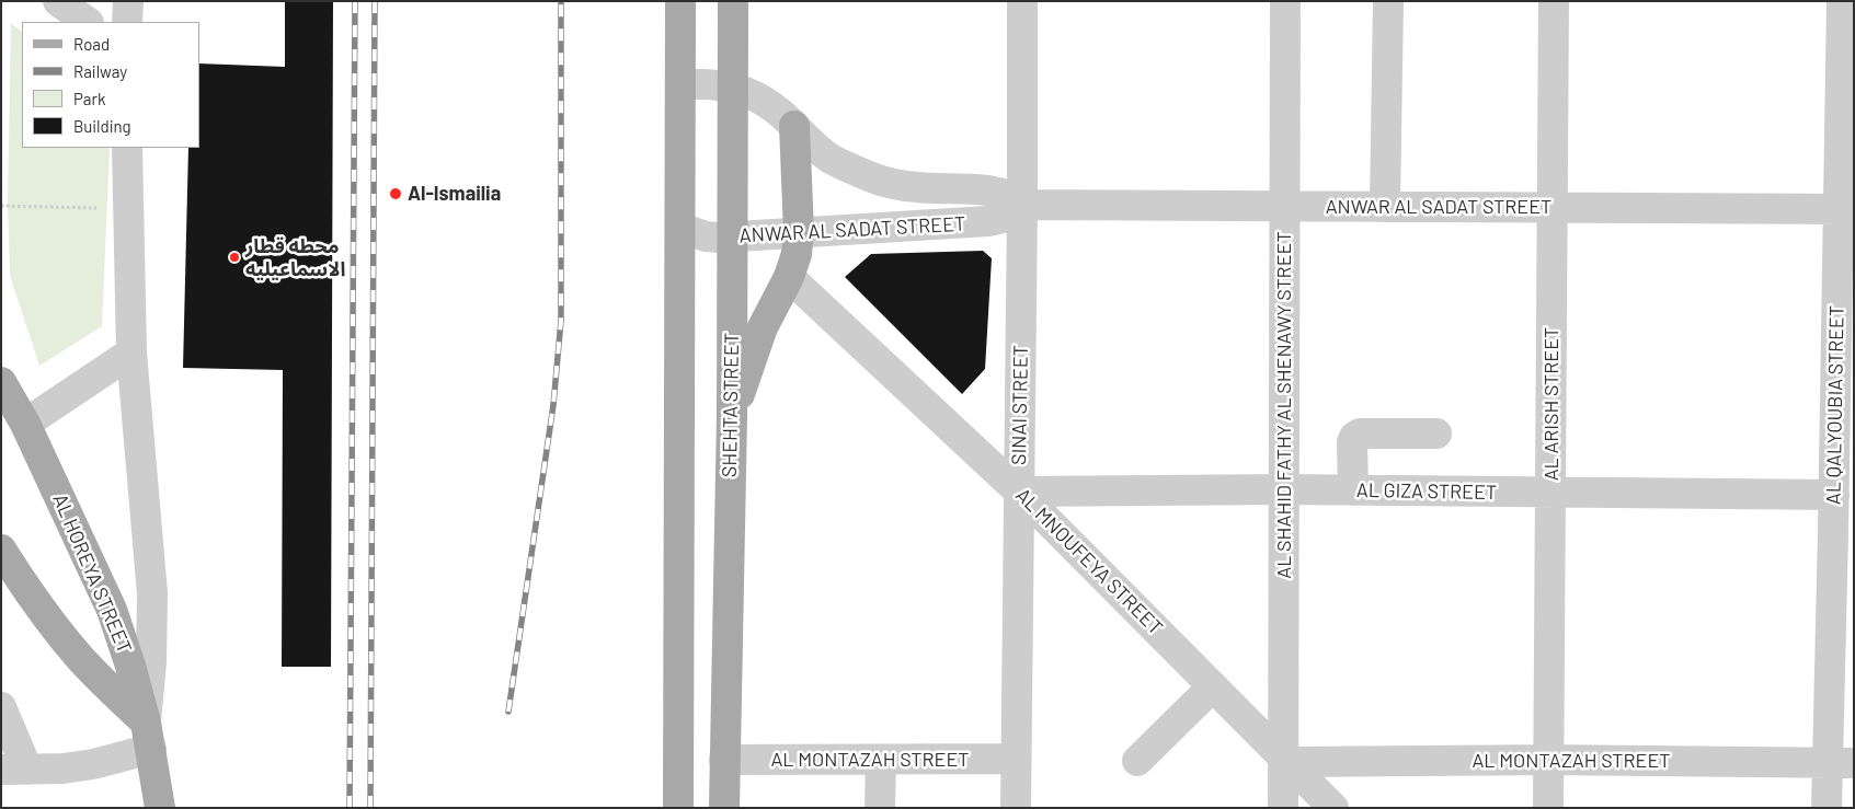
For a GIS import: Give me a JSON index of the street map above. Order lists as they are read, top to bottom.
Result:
{
  "streets": {
    "main road": ["SHEHTA STREET", "AL HOREYA STREET"],
    "street": [
      "ANWAR AL SADAT STREET",
      "AL ARISH STREET",
      "SINAI STREET",
      "AL SHAHID FATHY AL SHENAWY STREET",
      "AL QALYOUBIA STREET",
      "AL GIZA STREET",
      "AL MNOUFEYA STREET",
      "AL MONTAZAH STREET"
    ]
  },
  "crossings": [
    ["ANWAR AL SADAT STREET", "AL ARISH STREET"],
    ["ANWAR AL SADAT STREET", "SHEHTA STREET"],
    ["ANWAR AL SADAT STREET", "SINAI STREET"],
    ["ANWAR AL SADAT STREET", "AL SHAHID FATHY AL SHENAWY STREET"],
    ["ANWAR AL SADAT STREET", "AL QALYOUBIA STREET"],
    ["AL ARISH STREET", "AL GIZA STREET"],
    ["AL ARISH STREET", "AL MONTAZAH STREET"],
    ["SHEHTA STREET", "AL MONTAZAH STREET"],
    ["SINAI STREET", "AL GIZA STREET"],
    ["SINAI STREET", "AL MNOUFEYA STREET"],
    ["SINAI STREET", "AL MONTAZAH STREET"],
    ["AL SHAHID FATHY AL SHENAWY STREET", "AL GIZA STREET"],
    ["AL SHAHID FATHY AL SHENAWY STREET", "AL MNOUFEYA STREET"],
    ["AL SHAHID FATHY AL SHENAWY STREET", "AL MONTAZAH STREET"],
    ["AL QALYOUBIA STREET", "AL GIZA STREET"],
    ["AL QALYOUBIA STREET", "AL MONTAZAH STREET"],
    ["AL GIZA STREET", "AL MNOUFEYA STREET"],
    ["AL MNOUFEYA STREET", "AL MONTAZAH STREET"]
  ],
  "places": ["Al-Ismailia", "محطه قطار الاسماعيليه"],
  "legend": [
    "Road",
    "Railway",
    "Park",
    "Building"
  ]
}
